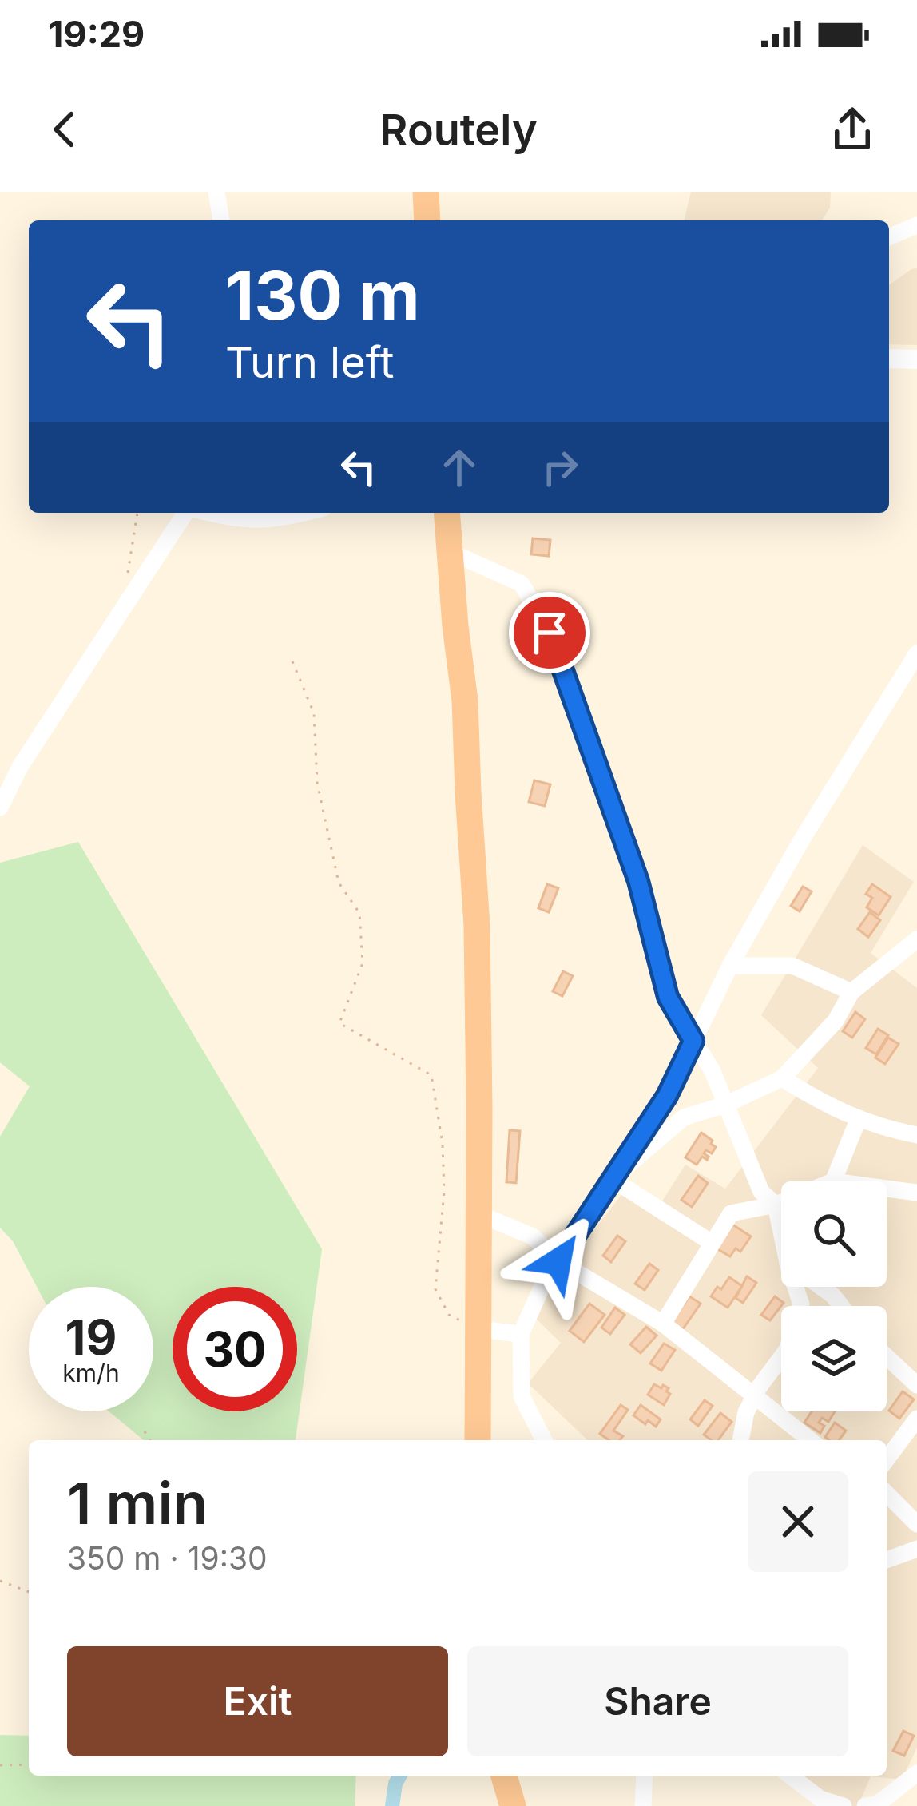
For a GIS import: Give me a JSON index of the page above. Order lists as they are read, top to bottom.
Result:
{
  "page": {
    "status": "19:29",
    "header": "Routely",
    "turn": ["130 m", "Turn left"],
    "speed": "19 km/h",
    "limit": "30",
    "heading": ["1 min", "350 m · 19:30"],
    "buttons": ["Exit", "Share"]
  }
}
